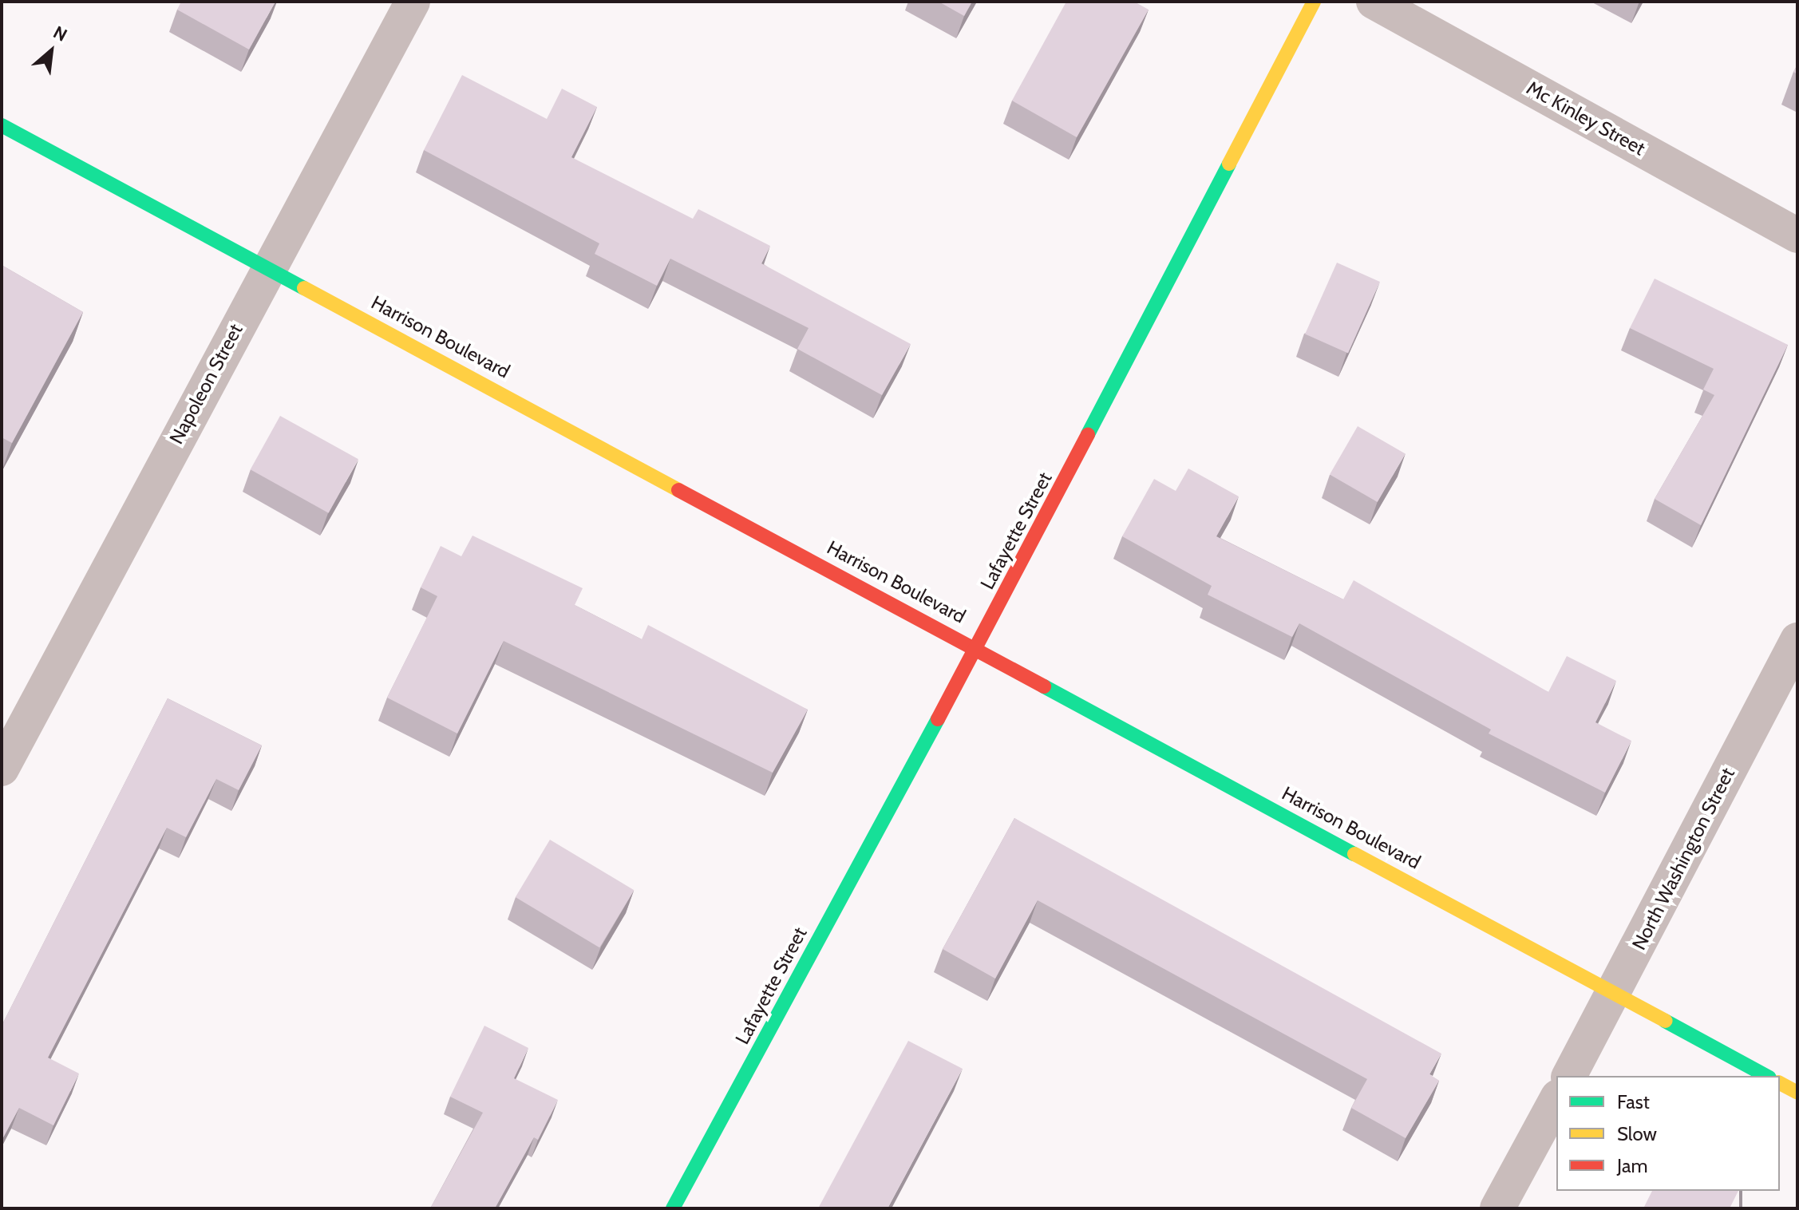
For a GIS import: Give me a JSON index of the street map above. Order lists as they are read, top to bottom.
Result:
{
  "streets": {
    "street": [
      "Mc Kinley Street",
      "Harrison Boulevard",
      "Napoleon Street",
      "Lafayette Street",
      "North Washington Street"
    ]
  },
  "crossings": [
    ["Harrison Boulevard", "Napoleon Street"],
    ["Harrison Boulevard", "Lafayette Street"],
    ["Harrison Boulevard", "North Washington Street"]
  ],
  "legend": ["Fast", "Slow", "Jam"],
  "north": "top right"
}
